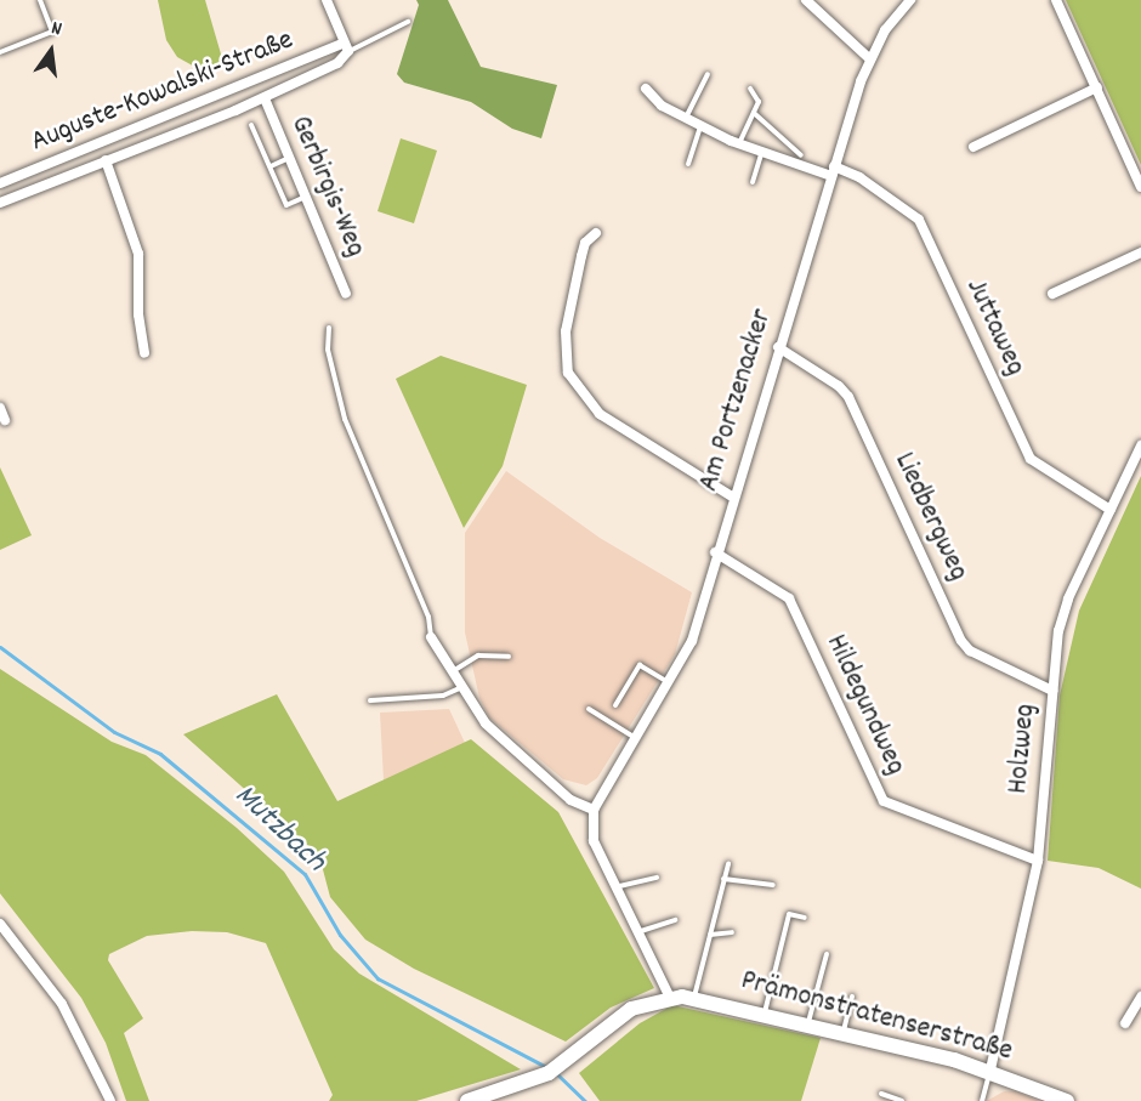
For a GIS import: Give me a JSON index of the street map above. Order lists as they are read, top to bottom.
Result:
{
  "streets": {
    "main road": ["Prämonstratenserstraße"],
    "street": [
      "Auguste-Kowalski-Straße",
      "Gerbirgis-Weg",
      "Juttaweg",
      "Am Portzenacker",
      "Liedbergweg",
      "Hildegundweg",
      "Holzweg"
    ]
  },
  "crossings": [
    ["Auguste-Kowalski-Straße", "Gerbirgis-Weg"],
    ["Juttaweg", "Am Portzenacker"],
    ["Juttaweg", "Holzweg"],
    ["Am Portzenacker", "Liedbergweg"],
    ["Am Portzenacker", "Hildegundweg"],
    ["Liedbergweg", "Holzweg"],
    ["Hildegundweg", "Holzweg"],
    ["Holzweg", "Prämonstratenserstraße"]
  ],
  "water": ["Mutzbach"],
  "north": "top"
}
